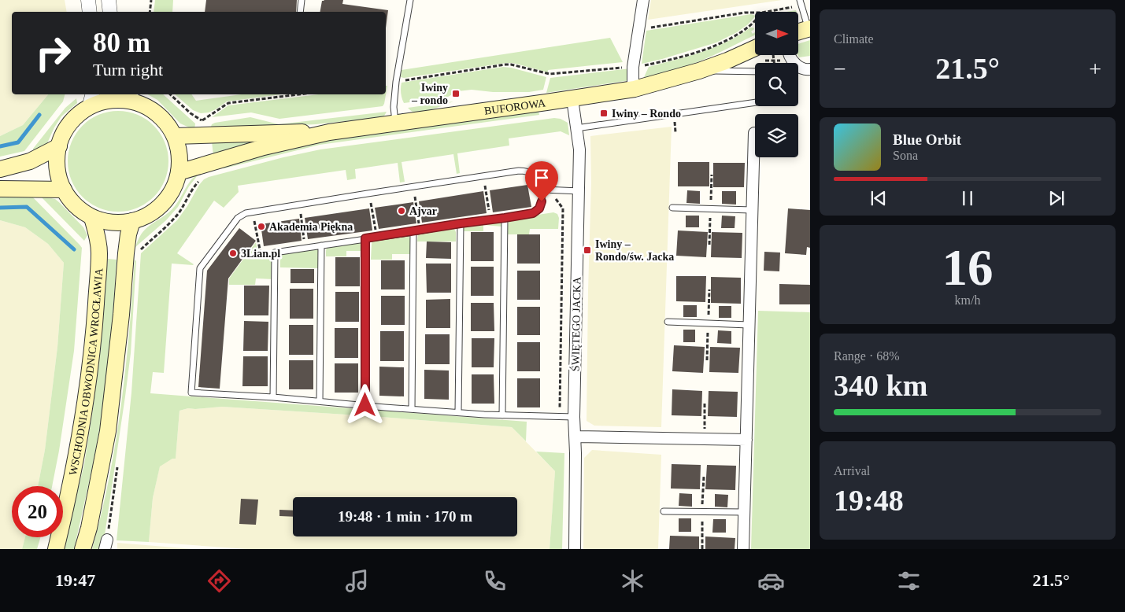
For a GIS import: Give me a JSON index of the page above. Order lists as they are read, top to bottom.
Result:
{
  "streets": {
    "main road": ["BUFOROWA", "WSCHODNIA OBWODNICA WROCŁAWIA"],
    "street": ["ŚWIĘTEGO JACKA"]
  },
  "crossings": [
    ["BUFOROWA", "ŚWIĘTEGO JACKA"],
    ["BUFOROWA", "WSCHODNIA OBWODNICA WROCŁAWIA"]
  ],
  "places": {
    "transit": ["Iwiny – rondo", "Iwiny – Rondo", "Iwiny – Rondo/św. Jacka"],
    "other": ["Ajvar", "Akademia Piękna", "3Lian.pl"]
  },
  "north": "right",
  "page": {
    "tile": [
      "Climate",
      ["16", "km/h"],
      ["Range · 68%", "340 km"],
      ["Arrival", "19:48"]
    ],
    "turn": ["80 m", "Turn right"],
    "heat": ["−", "21.5°", "+"],
    "song": ["Blue Orbit", "Sona"],
    "limit": "20",
    "trip": "19:48 · 1 min · 170 m",
    "tabs": ["19:47", "21.5°"]
  }
}
